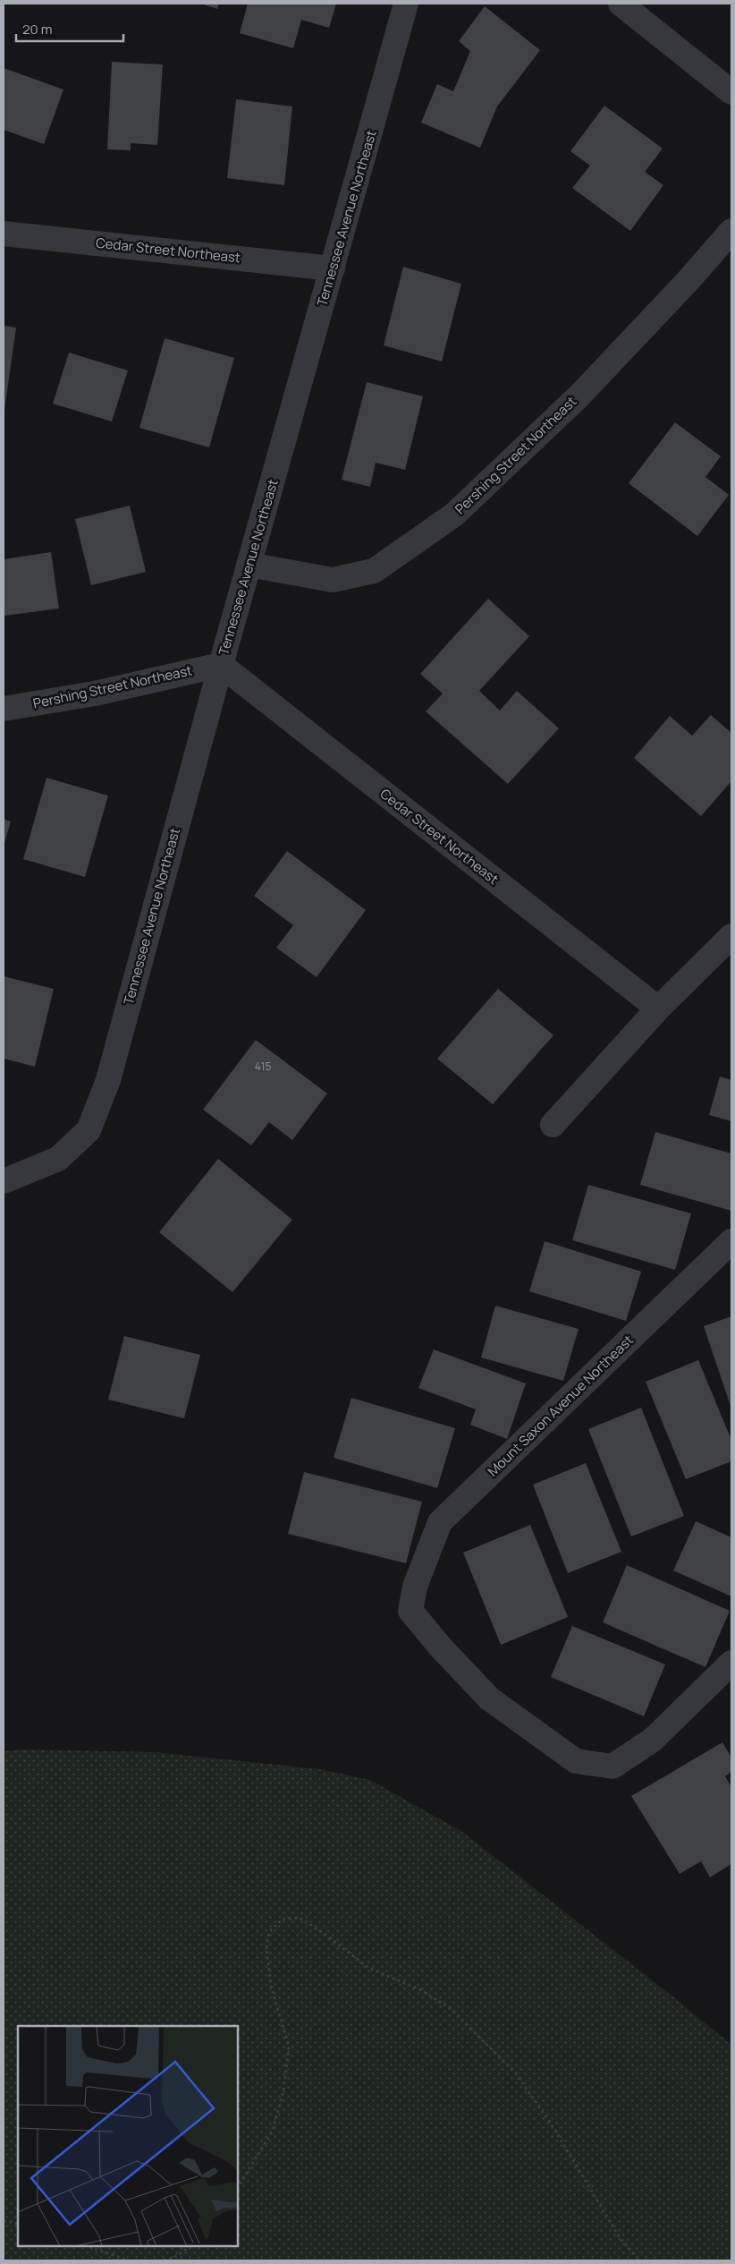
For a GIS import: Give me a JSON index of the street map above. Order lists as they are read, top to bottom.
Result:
{
  "streets": {
    "street": [
      "Tennessee Avenue Northeast",
      "Cedar Street Northeast",
      "Pershing Street Northeast",
      "Mount Saxon Avenue Northeast"
    ]
  },
  "crossings": [
    ["Tennessee Avenue Northeast", "Cedar Street Northeast"],
    ["Tennessee Avenue Northeast", "Pershing Street Northeast"],
    ["Cedar Street Northeast", "Pershing Street Northeast"]
  ],
  "house_numbers": ["415"],
  "scale_bar": "20 m"
}
